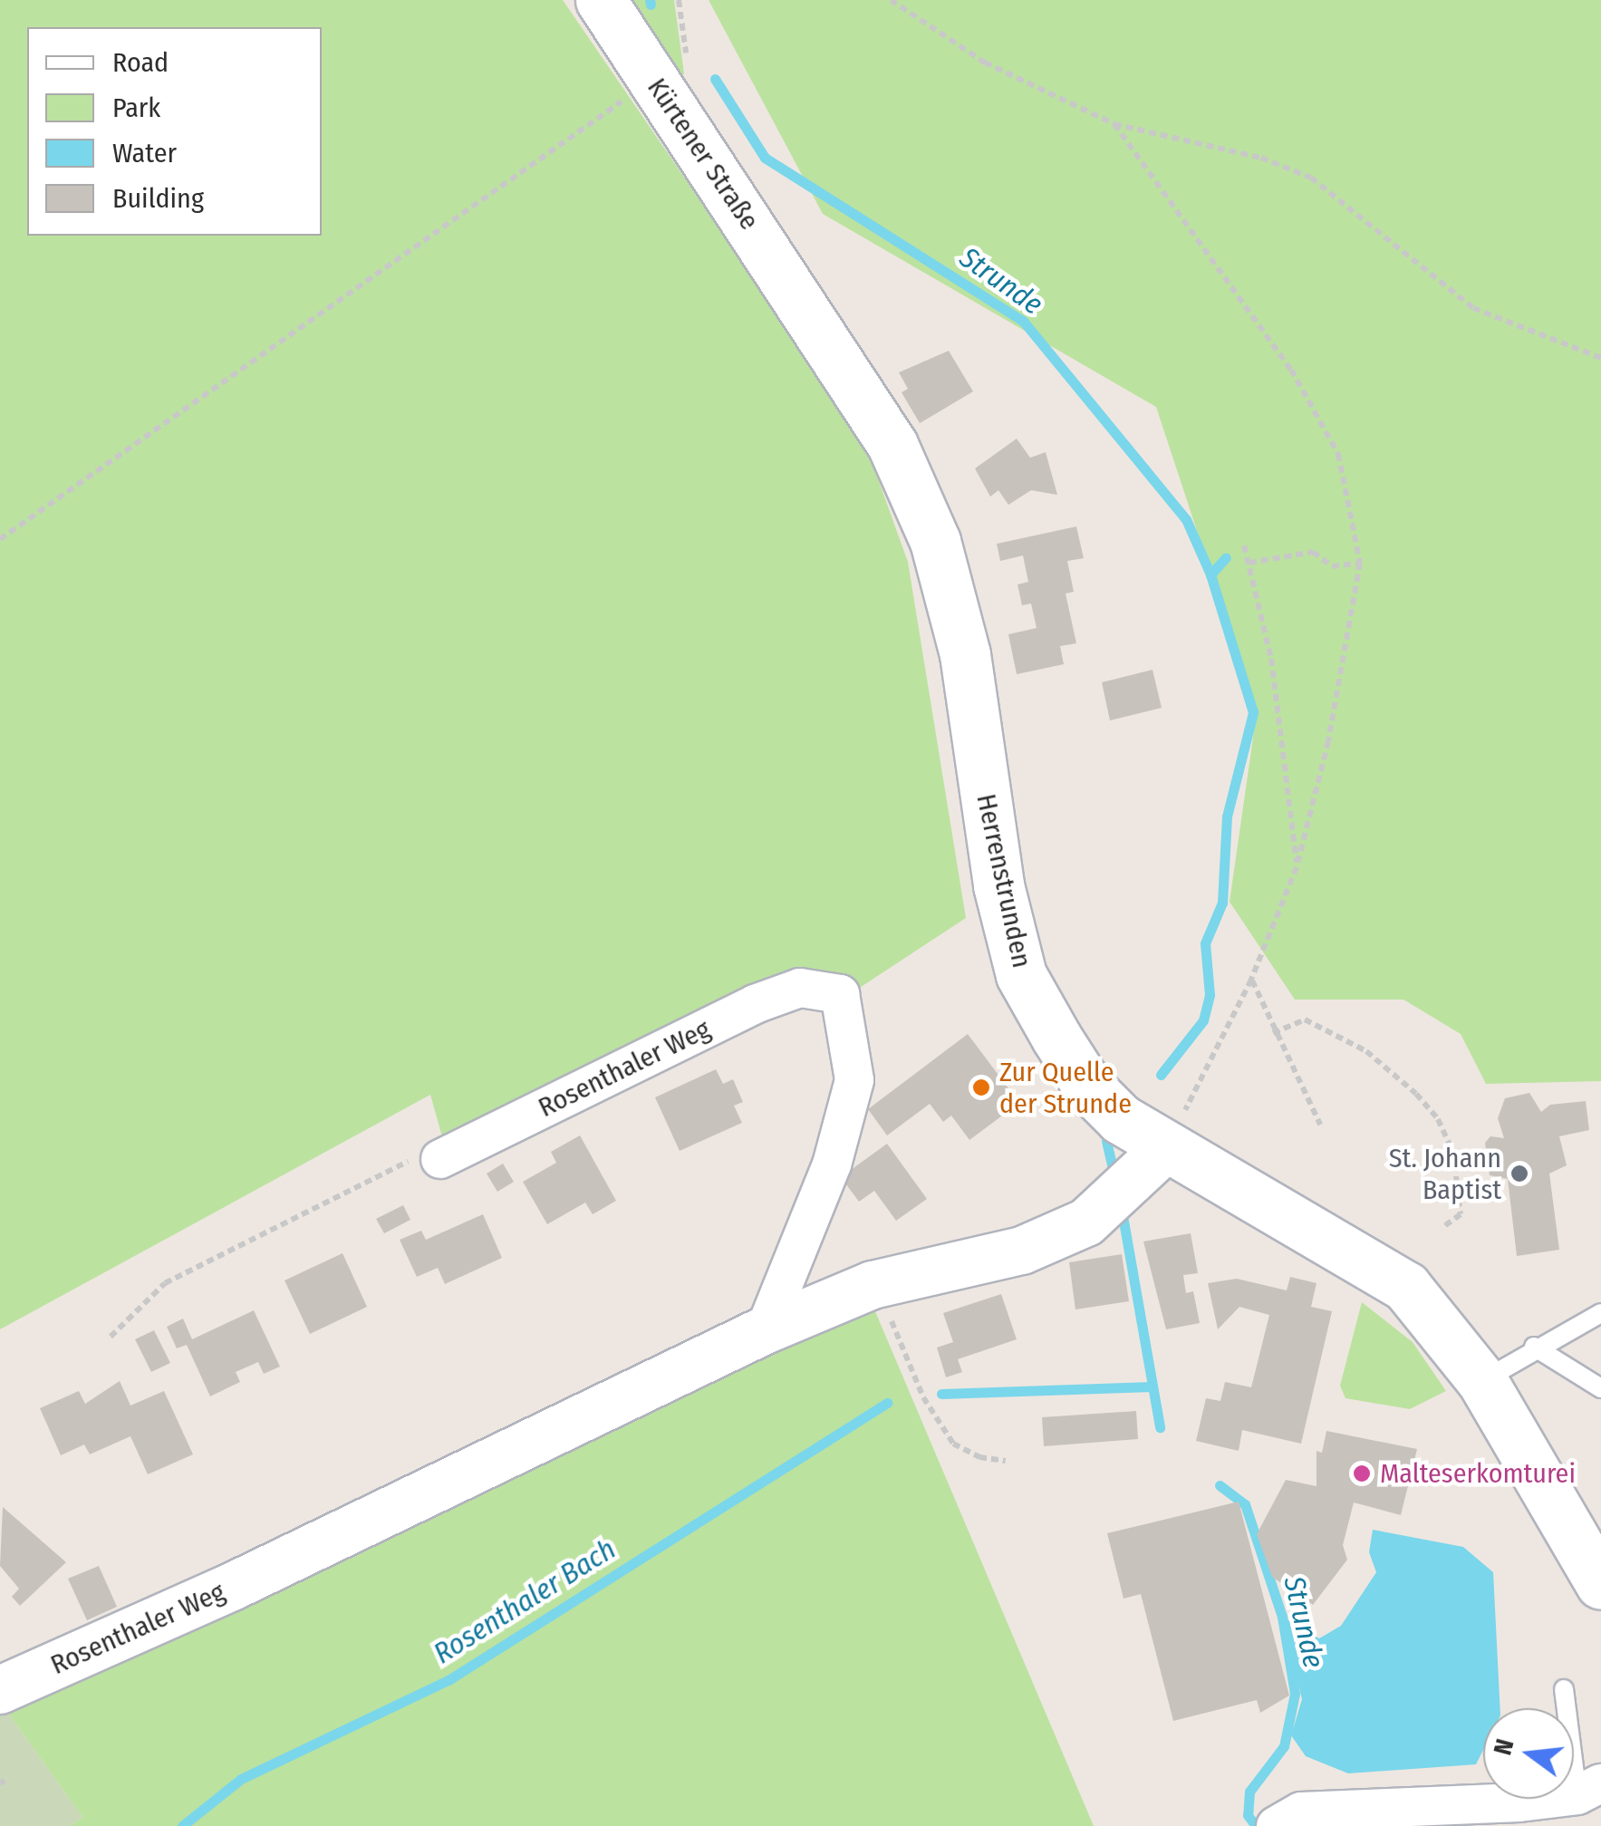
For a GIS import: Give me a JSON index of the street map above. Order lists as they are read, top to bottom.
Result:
{
  "streets": {
    "main road": ["Kürtener Straße", "Herrenstrunden"],
    "street": ["Rosenthaler Weg"]
  },
  "crossings": [
    ["Kürtener Straße", "Herrenstrunden"],
    ["Herrenstrunden", "Rosenthaler Weg"]
  ],
  "water": ["Strunde", "Rosenthaler Bach"],
  "places": ["Zur Quelle der Strunde", "St. Johann Baptist", "Malteserkomturei"],
  "legend": [
    "Road",
    "Park",
    "Water",
    "Building"
  ],
  "north": "left"
}
